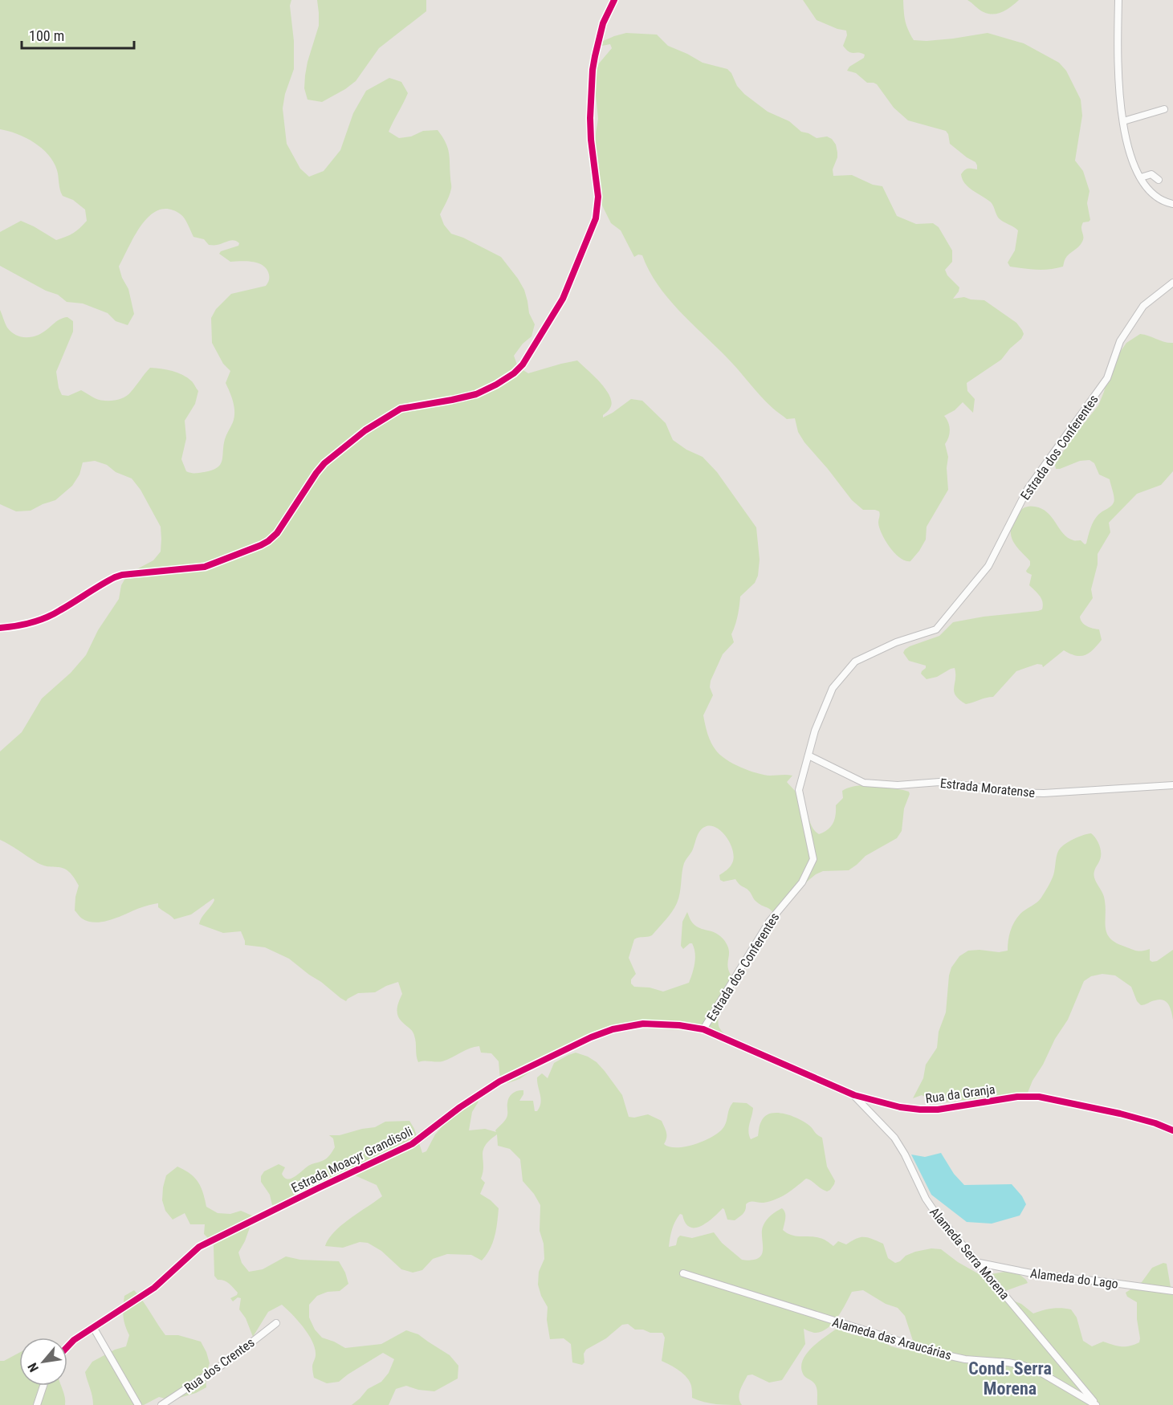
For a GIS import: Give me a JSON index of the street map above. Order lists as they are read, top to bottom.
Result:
{
  "streets": {
    "street": [
      "Estrada dos Conferentes",
      "Estrada Moratense",
      "Rua da Granja",
      "Estrada Moacyr Grandisoli",
      "Alameda Serra Morena",
      "Alameda do Lago",
      "Alameda das Araucárias",
      "Rua dos Crentes"
    ]
  },
  "crossings": [
    ["Estrada dos Conferentes", "Estrada Moratense"],
    ["Estrada dos Conferentes", "Rua da Granja"],
    ["Estrada dos Conferentes", "Estrada Moacyr Grandisoli"],
    ["Rua da Granja", "Estrada Moacyr Grandisoli"],
    ["Rua da Granja", "Alameda Serra Morena"],
    ["Alameda Serra Morena", "Alameda do Lago"],
    ["Alameda Serra Morena", "Alameda das Araucárias"]
  ],
  "districts": ["Cond. Serra Morena"],
  "scale_bar": "100 m",
  "north": "bottom left"
}
